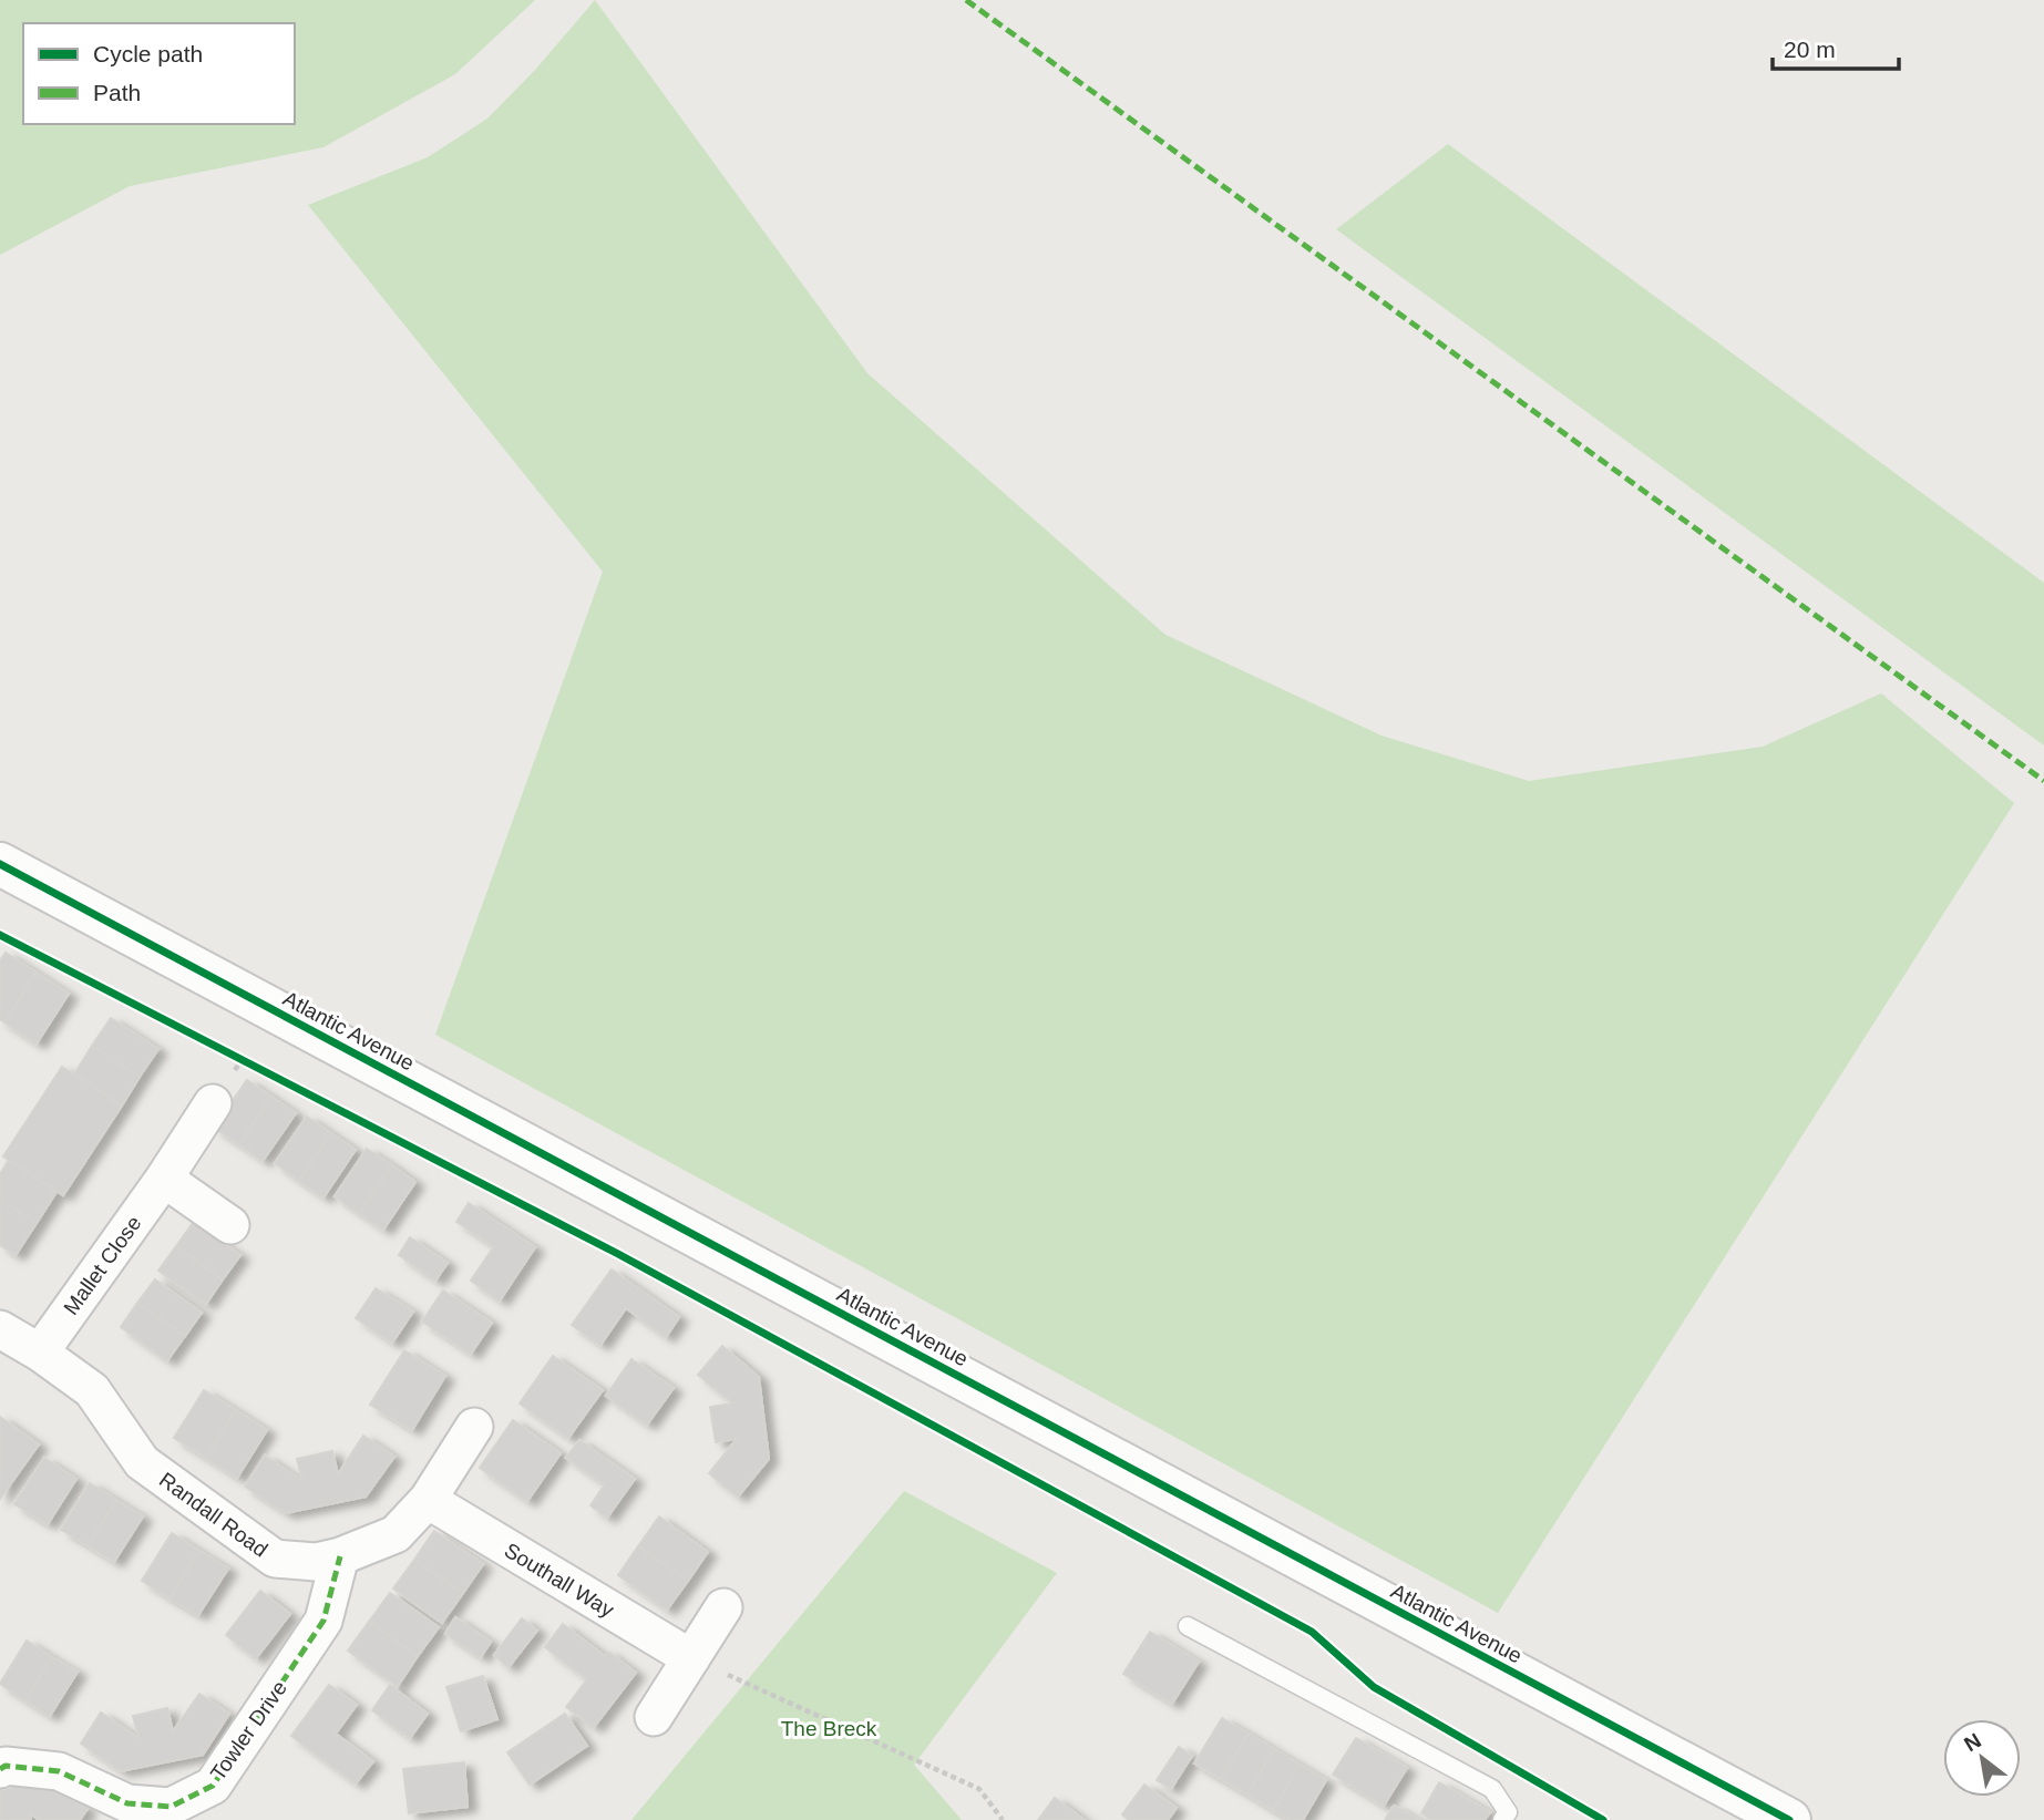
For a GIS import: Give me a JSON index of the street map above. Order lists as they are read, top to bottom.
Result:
{
  "streets": {
    "street": [
      "Atlantic Avenue",
      "Mallet Close",
      "Randall Road",
      "Southall Way",
      "Towler Drive"
    ]
  },
  "crossings": [
    ["Mallet Close", "Randall Road"],
    ["Randall Road", "Southall Way"],
    ["Randall Road", "Towler Drive"]
  ],
  "parks": ["The Breck"],
  "legend": ["Cycle path", "Path"],
  "scale_bar": "20 m",
  "north": "top left"
}
